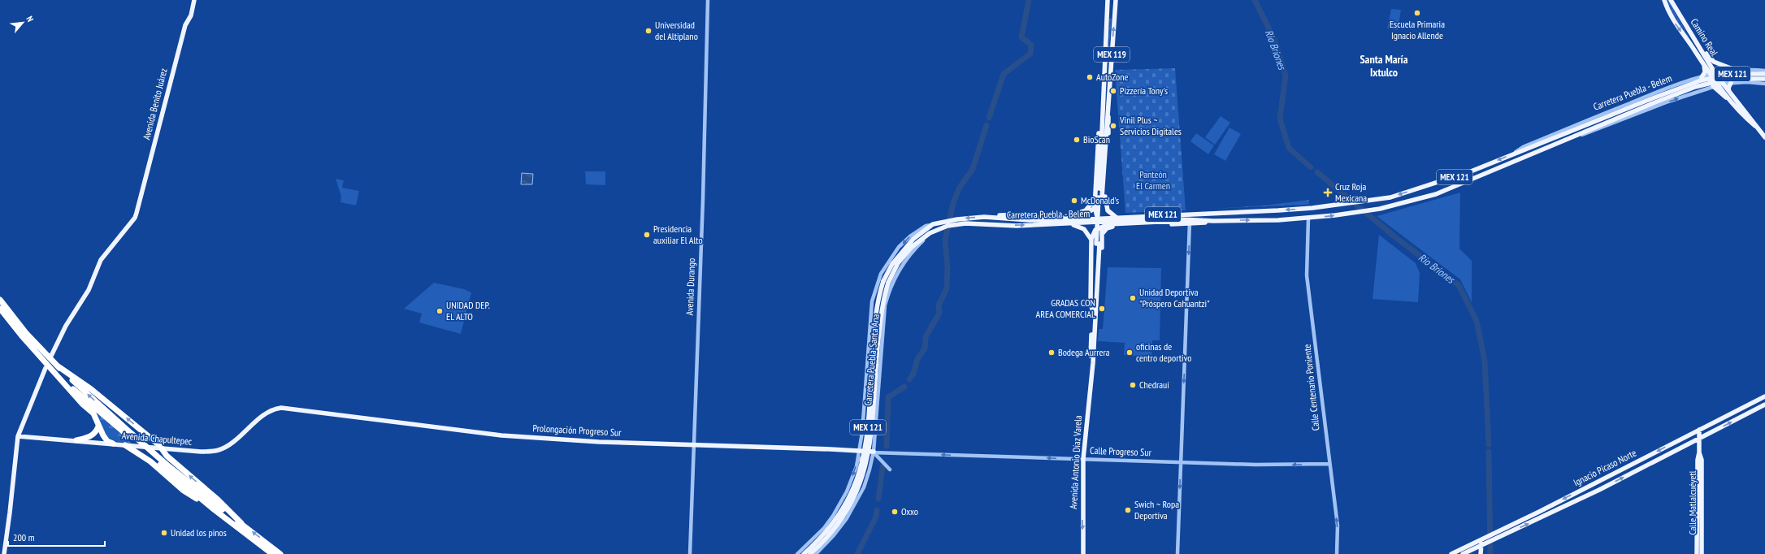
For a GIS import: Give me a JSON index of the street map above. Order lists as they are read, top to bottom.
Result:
{
  "streets": {
    "main road": [
      "Camino Real",
      "MEX 119",
      "MEX 121",
      "Carretera Puebla - Belem",
      "Avenida Benito Juárez",
      "Prolongación Progreso Sur",
      "Avenida Chapultepec",
      "Avenida Antonio Díaz Varela",
      "Ignacio Picaso Norte",
      "Calle Matlalcuéyetl"
    ],
    "street": [
      "Avenida Durango",
      "Carretera Puebla-Santa Ana",
      "Calle Centenario Poniente",
      "Calle Progreso Sur"
    ]
  },
  "crossings": [
    ["Camino Real", "Carretera Puebla - Belem"],
    ["Carretera Puebla - Belem", "Carretera Puebla-Santa Ana"],
    ["Carretera Puebla - Belem", "Calle Centenario Poniente"],
    ["Carretera Puebla - Belem", "Prolongación Progreso Sur"],
    ["Avenida Durango", "Prolongación Progreso Sur"],
    ["Carretera Puebla-Santa Ana", "Prolongación Progreso Sur"],
    ["Carretera Puebla-Santa Ana", "Calle Progreso Sur"],
    ["Calle Centenario Poniente", "Calle Progreso Sur"],
    ["Prolongación Progreso Sur", "Avenida Chapultepec"],
    ["Prolongación Progreso Sur", "Calle Progreso Sur"],
    ["Calle Progreso Sur", "Avenida Antonio Díaz Varela"],
    ["Ignacio Picaso Norte", "Calle Matlalcuéyetl"]
  ],
  "one_way": ["Calle Progreso Sur"],
  "districts": ["Santa María Ixtulco"],
  "water": ["Rio Briones"],
  "parks": ["Panteón El Carmen"],
  "places": {
    "other": [
      "Escuela Primaria Ignacio Allende",
      "Universidad del Altiplano",
      "AutoZone",
      "Pizzería Tony's",
      "Vinil Plus ~ Servicios Digitales",
      "BioScan",
      "McDonald's",
      "Presidencia auxiliar El Alto",
      "Unidad Deportiva \"Próspero Cahuantzi\"",
      "GRADAS CON AREA COMERCIAL",
      "UNIDAD DEP. EL ALTO",
      "Bodega Aurrera",
      "oficinas de centro deportivo",
      "Chedraui",
      "Swich ~ Ropa Deportiva",
      "Oxxo",
      "Unidad los pinos"
    ],
    "health": ["Cruz Roja Mexicana"]
  },
  "scale_bar": "200 m",
  "north": "top right"
}
